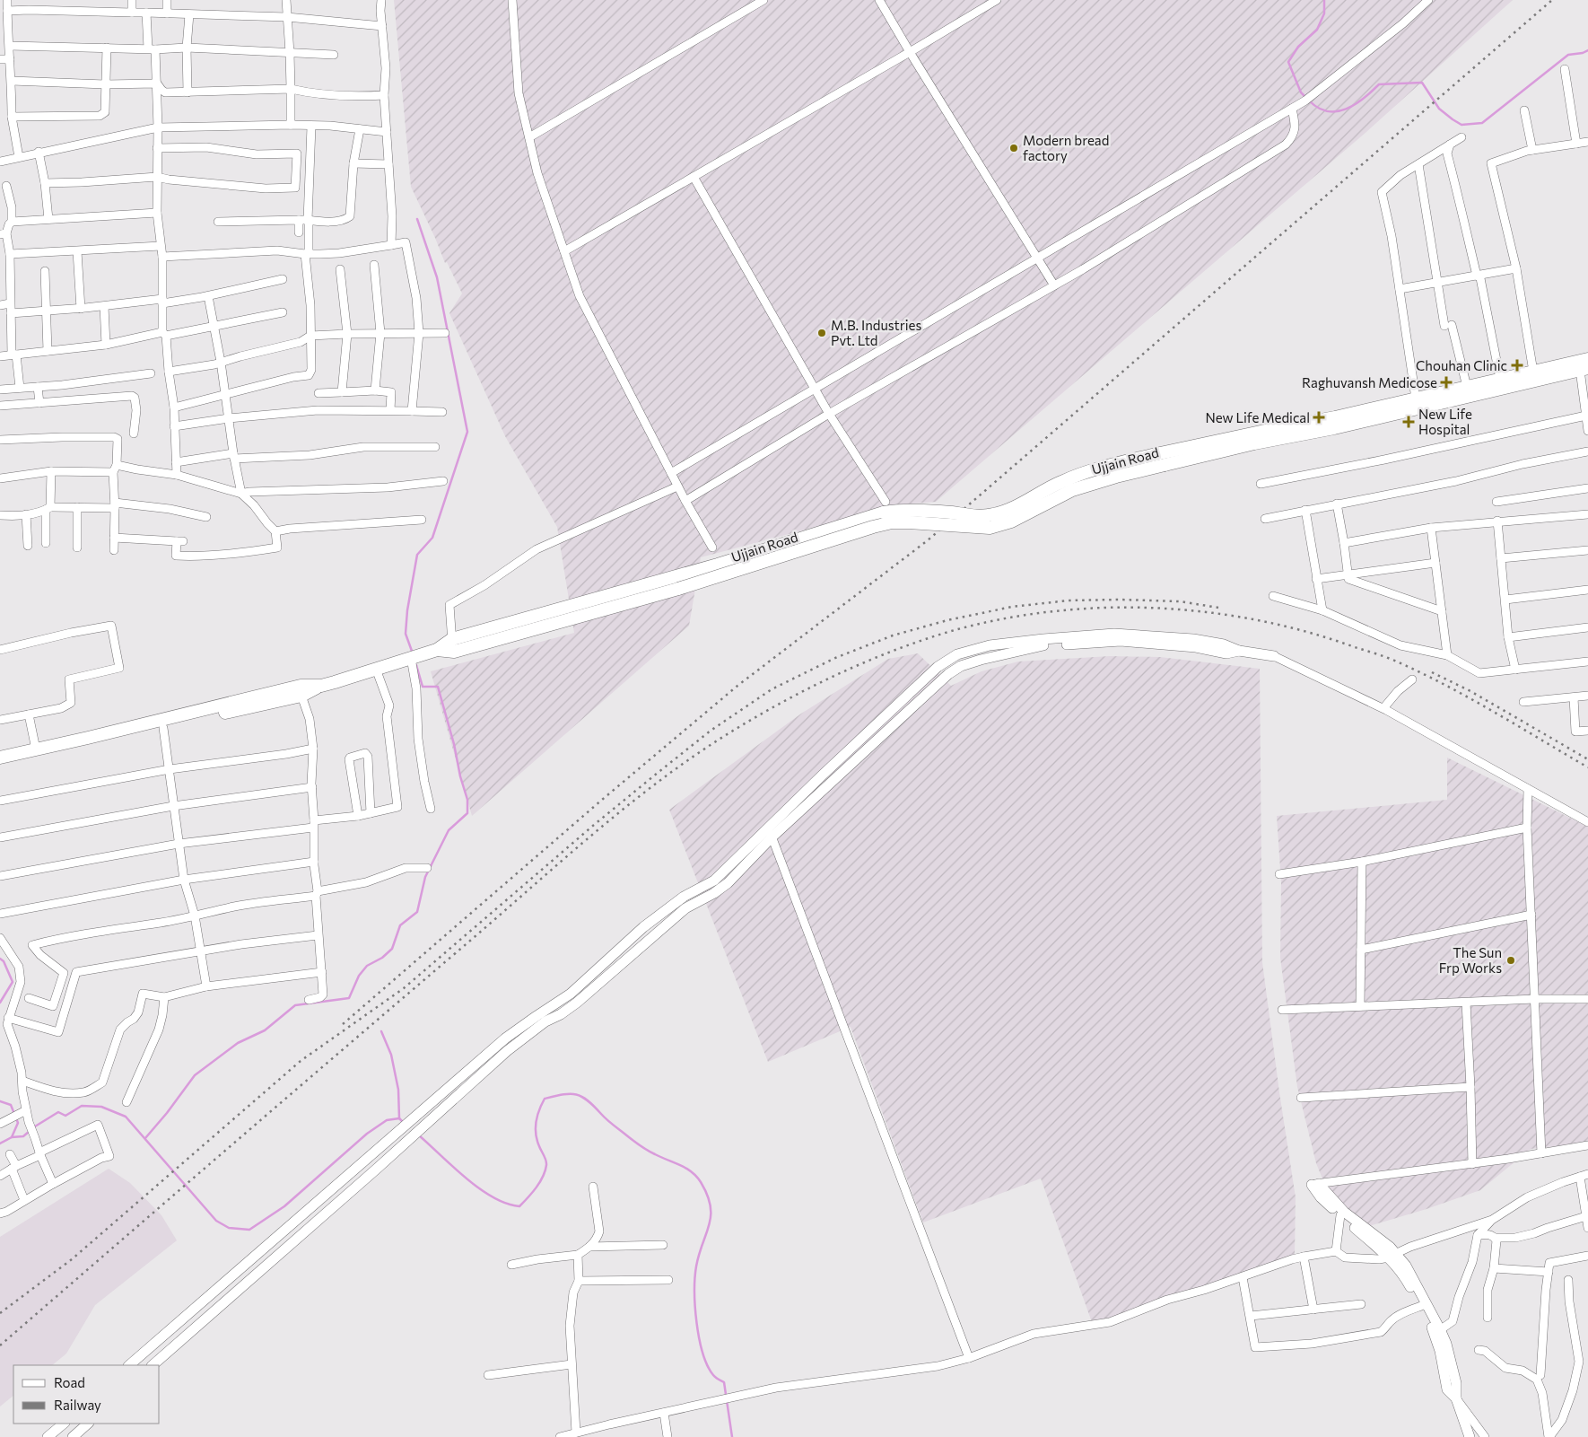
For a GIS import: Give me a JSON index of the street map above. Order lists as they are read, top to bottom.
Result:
{
  "streets": {
    "main road": ["Ujjain Road"]
  },
  "places": {
    "other": ["Modern bread factory", "M.B. Industries Pvt. Ltd", "The Sun Frp Works"],
    "health": [
      "Chouhan Clinic",
      "Raghuvansh Medicose",
      "New Life Medical",
      "New Life Hospital"
    ]
  },
  "legend": ["Road", "Railway"]
}
